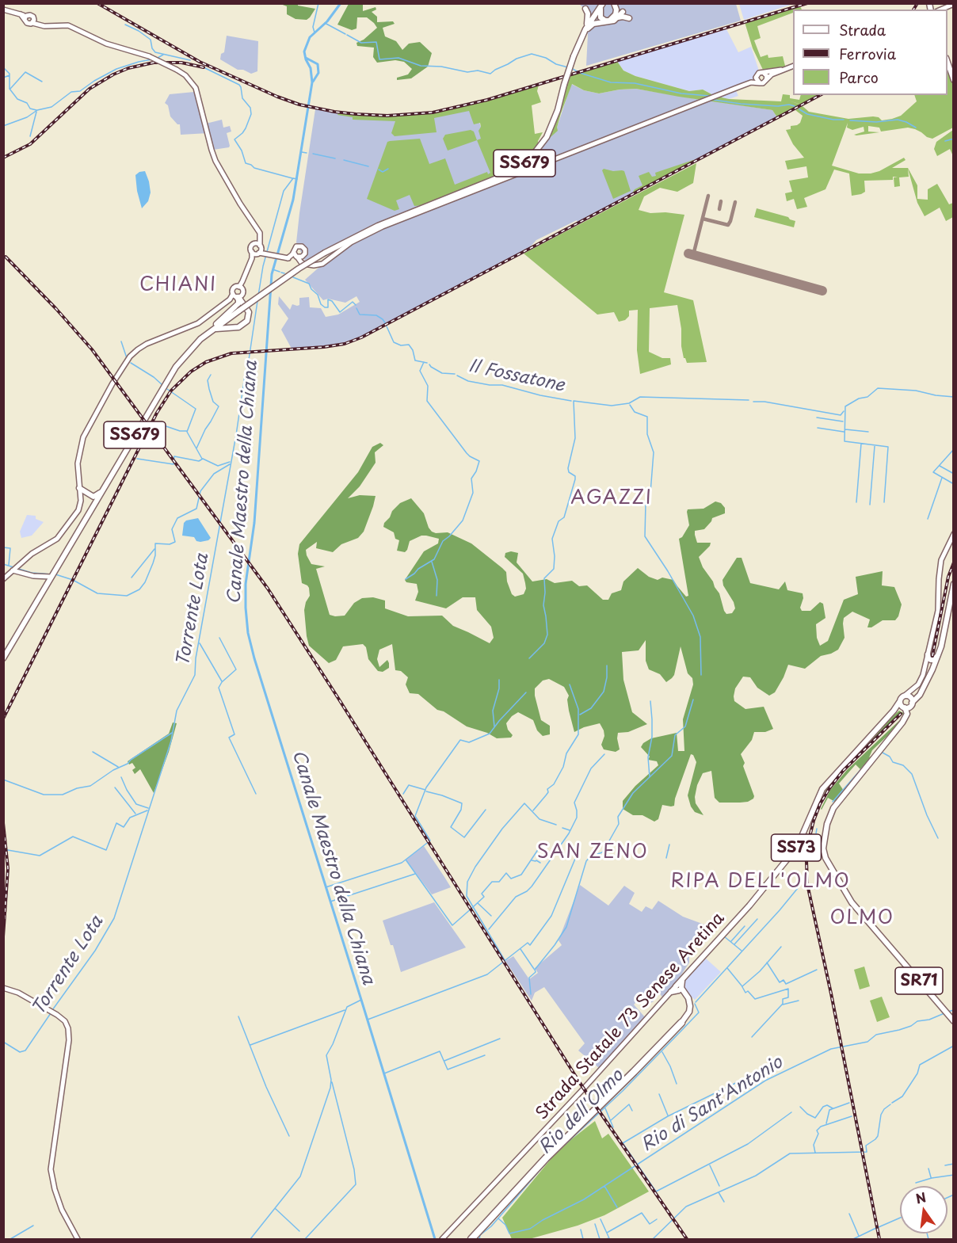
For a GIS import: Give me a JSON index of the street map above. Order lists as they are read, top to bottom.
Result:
{
  "streets": {
    "main road": [
      "SS679",
      "SS73",
      "SR71",
      "Strada Statale 73 Senese Aretina"
    ]
  },
  "crossings": [
    ["SR71", "Strada Statale 73 Senese Aretina"]
  ],
  "districts": [
    "CHIANI",
    "AGAZZI",
    "SAN ZENO",
    "RIPA DELL'OLMO",
    "OLMO"
  ],
  "water": [
    "Il Fossatone",
    "Canale Maestro della Chiana",
    "Torrente Lota",
    "Rio di Sant'Antonio",
    "Rio dell'Olmo"
  ],
  "legend": ["Strada", "Ferrovia", "Parco"],
  "north": "top"
}
